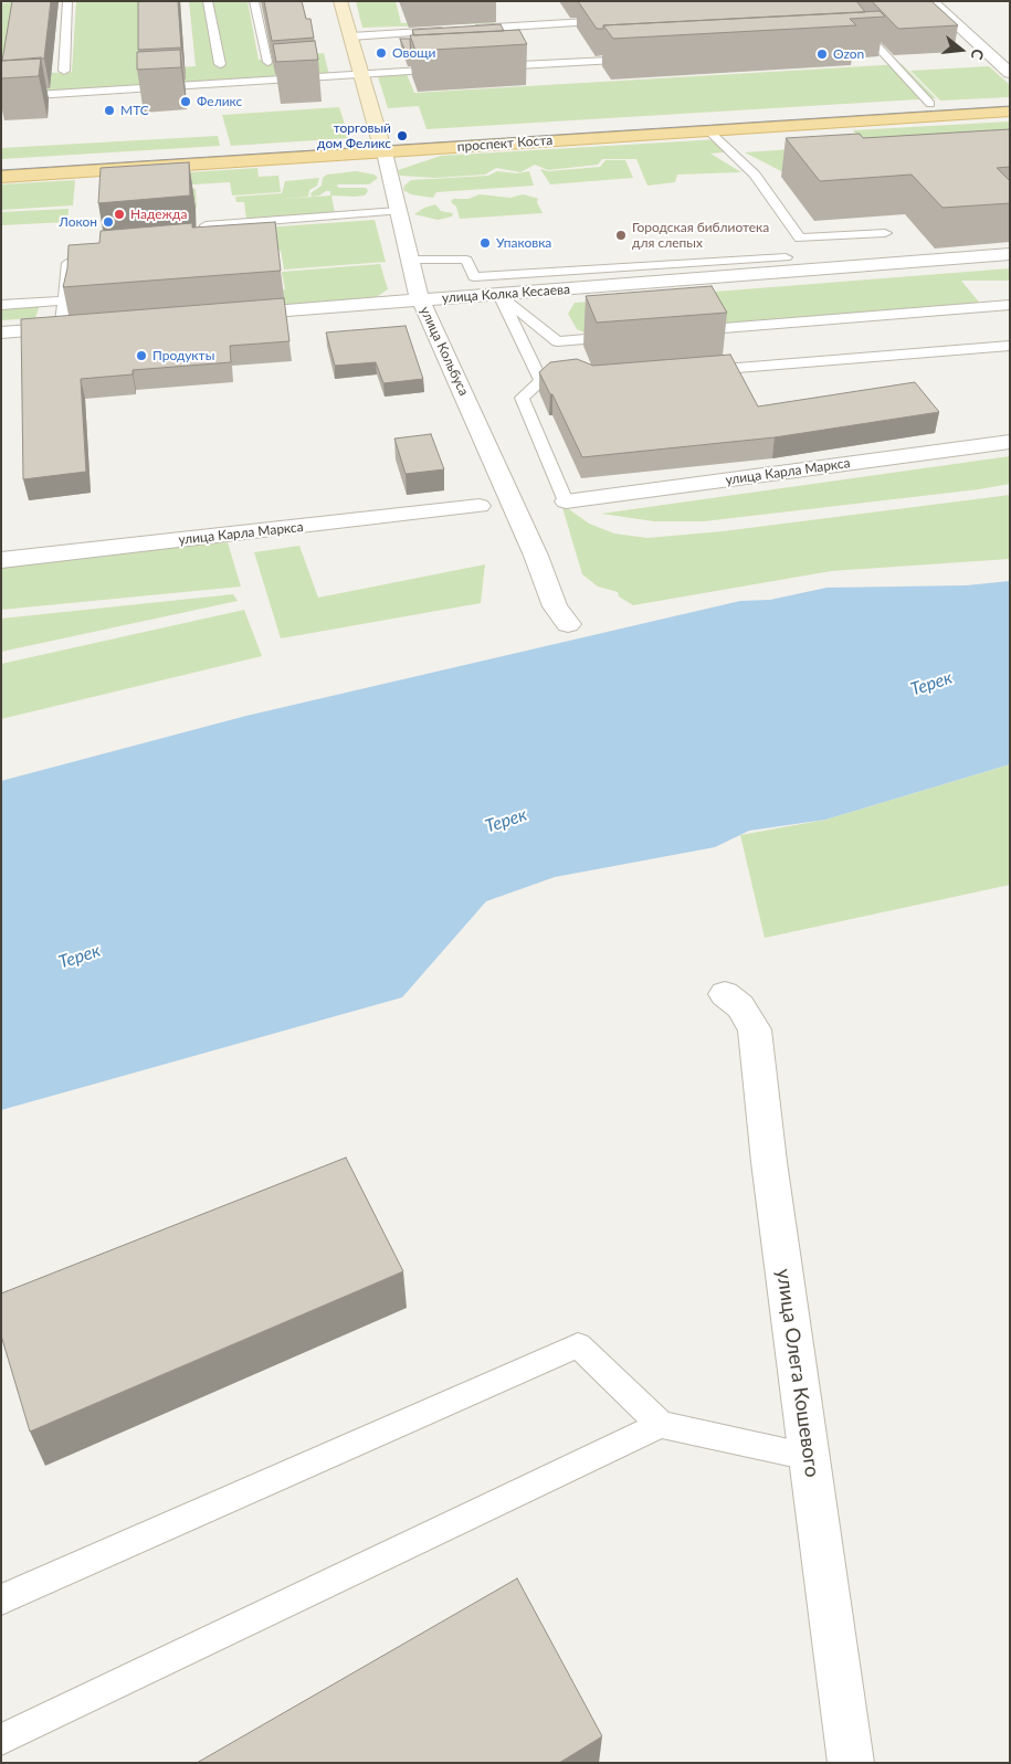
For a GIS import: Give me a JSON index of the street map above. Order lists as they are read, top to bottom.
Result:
{
  "streets": {
    "main road": ["проспект Коста"],
    "street": [
      "улица Колка Кесаева",
      "улица Кольбуса",
      "улица Карла Маркса",
      "улица Олега Кошевого"
    ]
  },
  "crossings": [
    ["проспект Коста", "улица Кольбуса"],
    ["улица Колка Кесаева", "улица Кольбуса"]
  ],
  "water": ["Терек"],
  "places": [
    "Овощи",
    "Ozon",
    "Феликс",
    "МТС",
    "торговый дом Феликс",
    "Надежда",
    "Локон",
    "Городская библиотека для слепых",
    "Упаковка",
    "Продукты"
  ],
  "north": "right"
}
